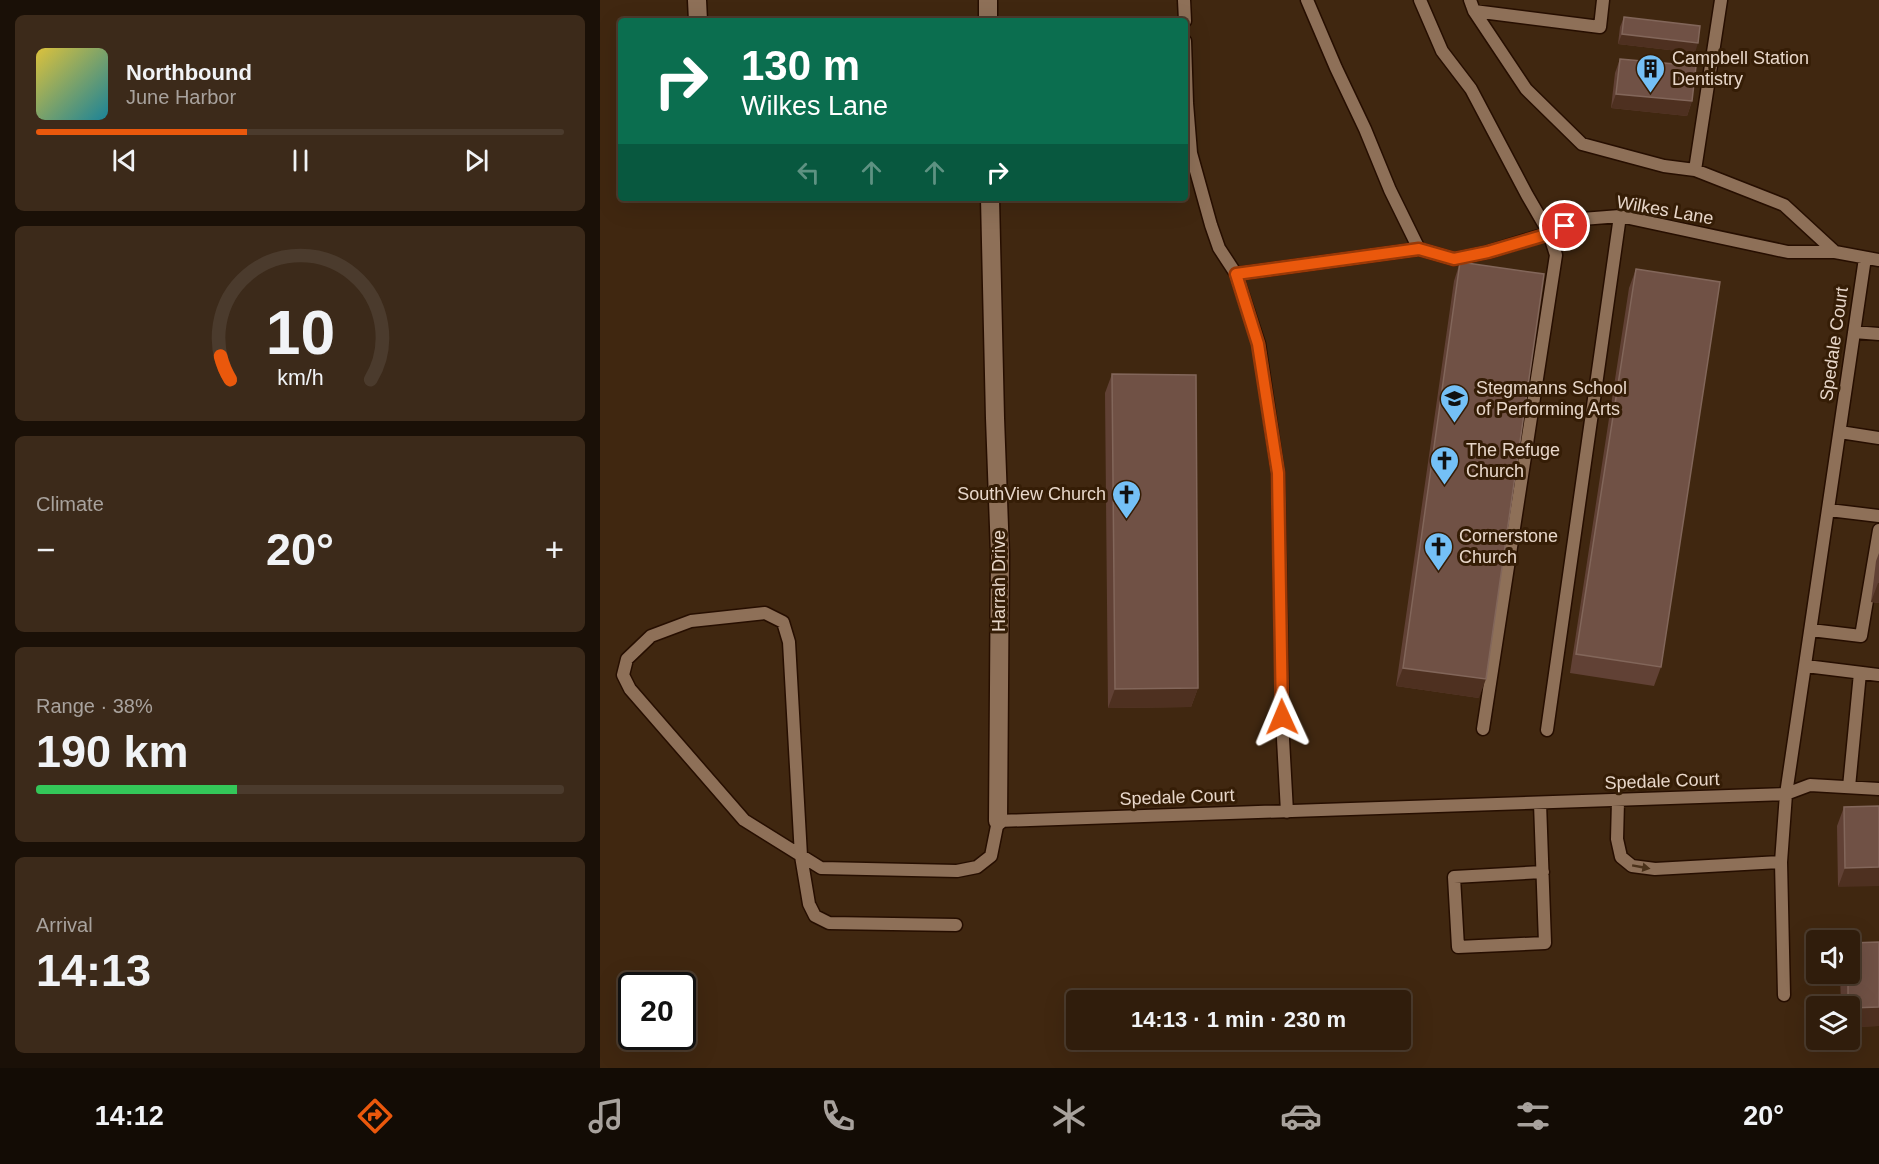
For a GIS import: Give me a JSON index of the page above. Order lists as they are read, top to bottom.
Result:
{
  "streets": {
    "street": ["Harrah Drive"],
    "lane": ["Wilkes Lane", "Spedale Court"]
  },
  "crossings": [
    ["Wilkes Lane", "Spedale Court"],
    ["Spedale Court", "Harrah Drive"]
  ],
  "places": {
    "building": ["Campbell Station Dentistry"],
    "school or university": ["Stegmanns School of Performing Arts"],
    "church": ["The Refuge Church", "SouthView Church", "Cornerstone Church"]
  },
  "page": {
    "turn": ["130 m", "Wilkes Lane"],
    "song": ["Northbound", "June Harbor"],
    "tile": [
      "Climate",
      ["Range · 38%", "190 km"],
      ["Arrival", "14:13"]
    ],
    "heat": ["−", "20°", "+"],
    "limit": "20",
    "trip": "14:13 · 1 min · 230 m",
    "tabs": ["14:12", "20°"],
    "gauge": ["10", "km/h"]
  }
}
